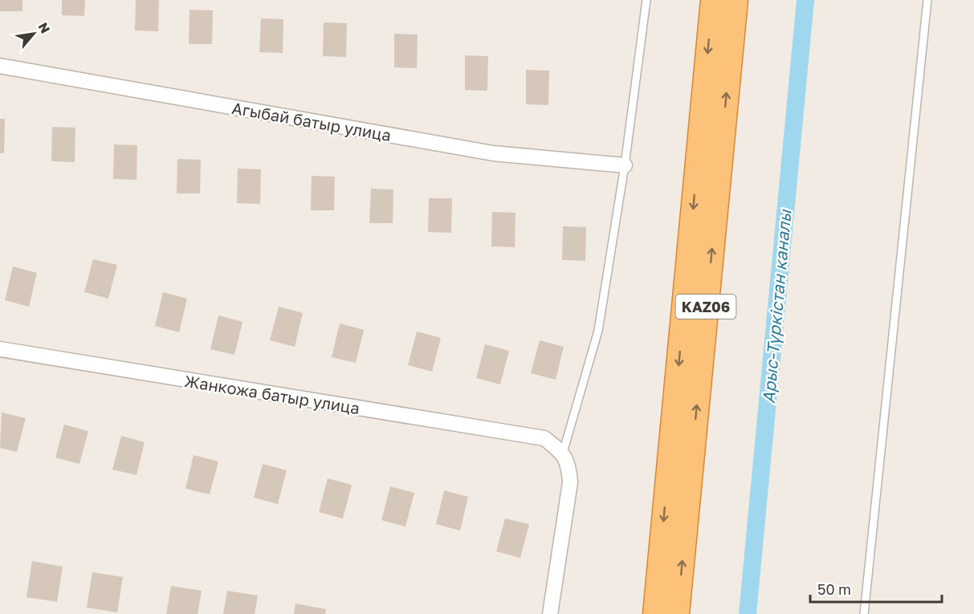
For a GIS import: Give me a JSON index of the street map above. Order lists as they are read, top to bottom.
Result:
{
  "streets": {
    "highway": ["KАZ06"],
    "street": ["Агыбай батыр улица", "Жанкожа батыр улица"]
  },
  "water": ["Арыс-Түркістан каналы"],
  "scale_bar": "50 m",
  "north": "top right"
}
